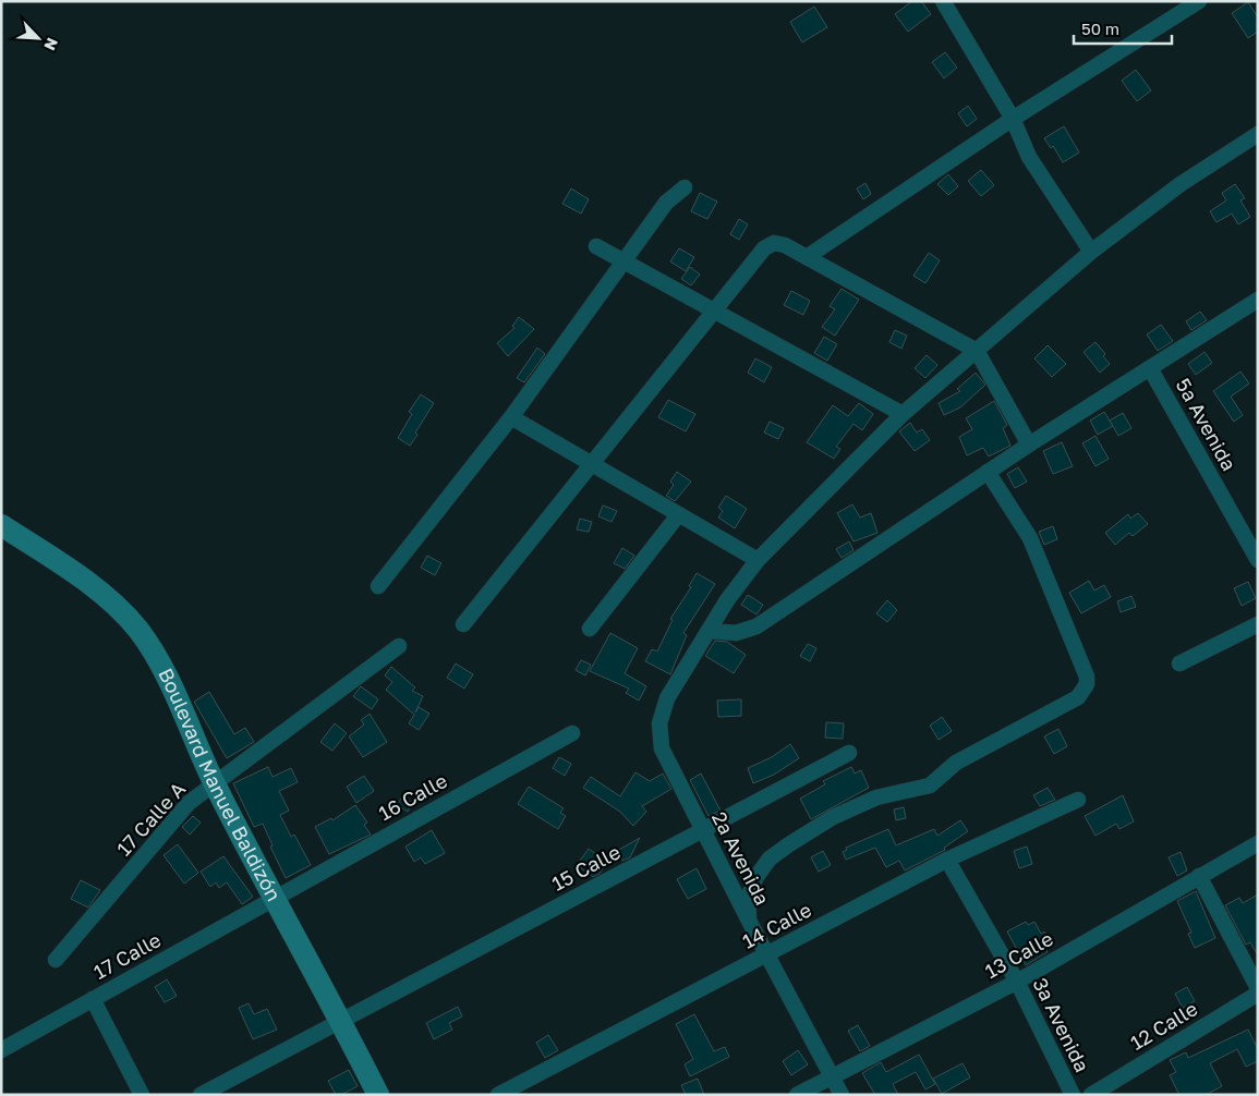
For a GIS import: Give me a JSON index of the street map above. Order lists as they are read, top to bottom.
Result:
{
  "streets": {
    "main road": ["Boulevard Manuel Baldizón"],
    "street": [
      "5a Avenida",
      "16 Calle",
      "17 Calle A",
      "2a Avenida",
      "15 Calle",
      "14 Calle",
      "13 Calle",
      "17 Calle",
      "3a Avenida",
      "12 Calle"
    ]
  },
  "crossings": [
    ["Boulevard Manuel Baldizón", "16 Calle"],
    ["Boulevard Manuel Baldizón", "17 Calle A"],
    ["Boulevard Manuel Baldizón", "15 Calle"],
    ["Boulevard Manuel Baldizón", "17 Calle"],
    ["16 Calle", "17 Calle"],
    ["2a Avenida", "15 Calle"],
    ["2a Avenida", "14 Calle"],
    ["2a Avenida", "13 Calle"],
    ["14 Calle", "3a Avenida"],
    ["13 Calle", "3a Avenida"]
  ],
  "scale_bar": "50 m",
  "north": "bottom right"
}
